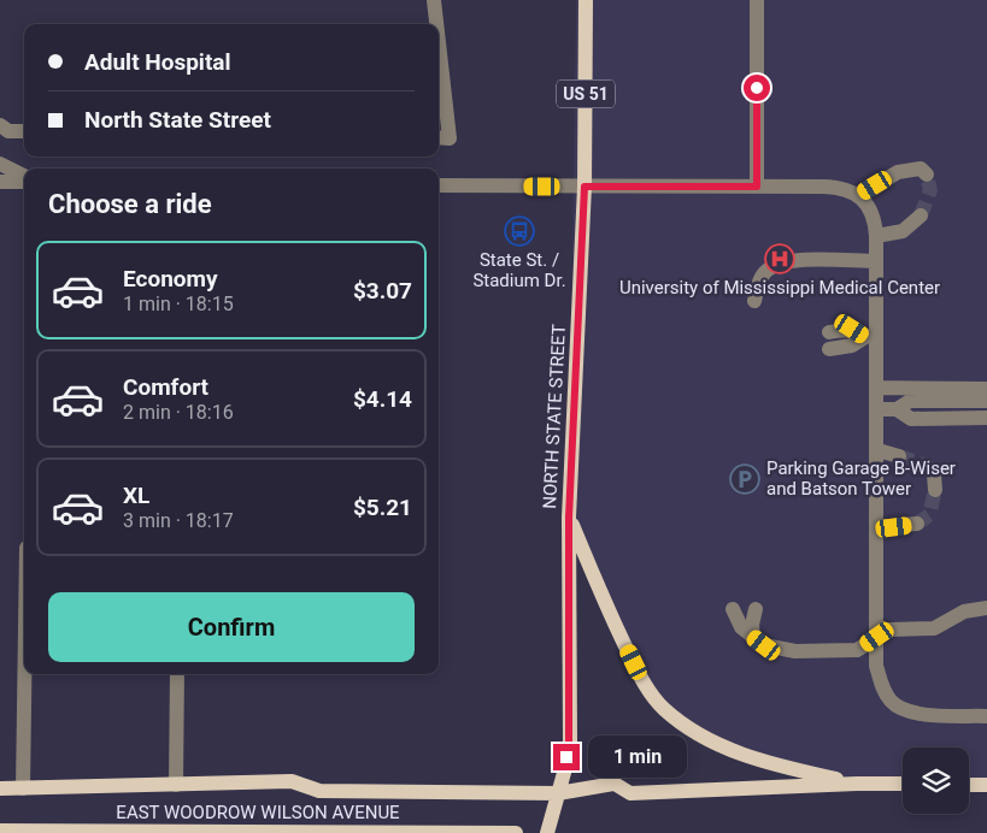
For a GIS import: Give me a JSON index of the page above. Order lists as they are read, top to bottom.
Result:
{
  "streets": {
    "main road": ["US 51", "NORTH STATE STREET", "EAST WOODROW WILSON AVENUE"]
  },
  "crossings": [
    ["NORTH STATE STREET", "EAST WOODROW WILSON AVENUE"]
  ],
  "places": {
    "bus stop": ["State St. / Stadium Dr."],
    "hospital": ["University of Mississippi Medical Center"],
    "parking": ["Parking Garage B-Wiser and Batson Tower"]
  },
  "page": {
    "banner": ["Adult Hospital", "North State Street"],
    "heading": "Choose a ride",
    "list": [
      {
        "name": "Economy",
        "note": "1 min · 18:15",
        "value": "$3.07"
      },
      {
        "name": "Comfort",
        "note": "2 min · 18:16",
        "value": "$4.14"
      },
      {
        "name": "XL",
        "note": "3 min · 18:17",
        "value": "$5.21"
      }
    ],
    "buttons": "Confirm",
    "bubble": "1 min"
  }
}
